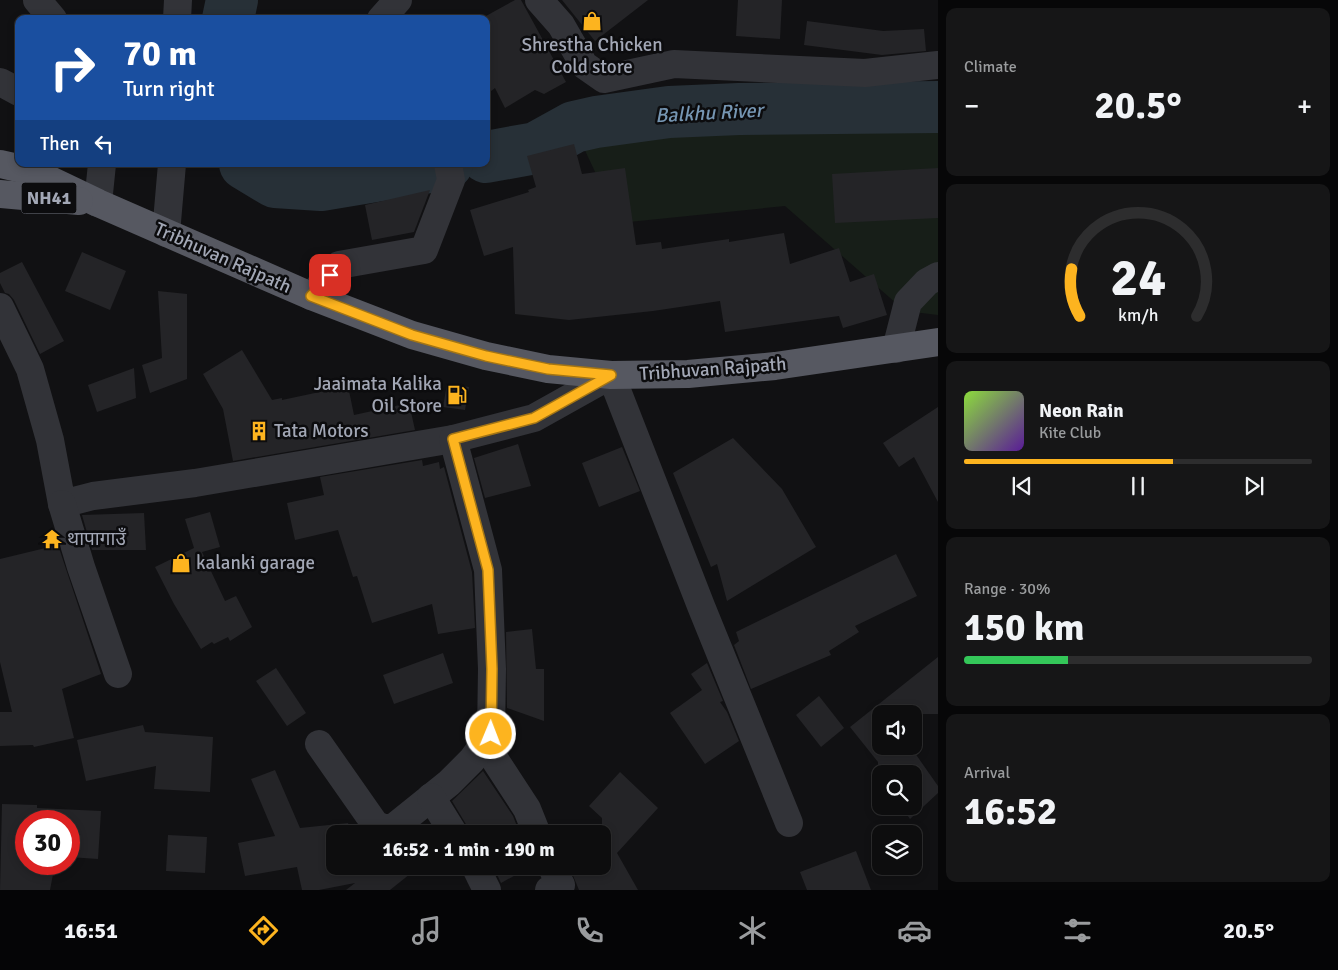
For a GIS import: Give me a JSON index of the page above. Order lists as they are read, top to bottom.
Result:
{
  "streets": {
    "highway": ["NH41", "Tribhuvan Rajpath"]
  },
  "water": ["Balkhu River"],
  "places": {
    "shop": ["Shrestha Chicken Cold store", "kalanki garage"],
    "fuel station": ["Jaaimata Kalika Oil Store"],
    "building": ["Tata Motors"],
    "temple": ["थापागाउँ"]
  },
  "page": {
    "tile": [
      "Climate",
      ["Range · 30%", "150 km"],
      ["Arrival", "16:52"]
    ],
    "turn": ["70 m", "Turn right"],
    "heat": ["−", "20.5°", "+"],
    "then": "Then",
    "song": ["Neon Rain", "Kite Club"],
    "limit": "30",
    "trip": "16:52 · 1 min · 190 m",
    "tabs": ["16:51", "20.5°"],
    "gauge": ["24", "km/h"]
  }
}
